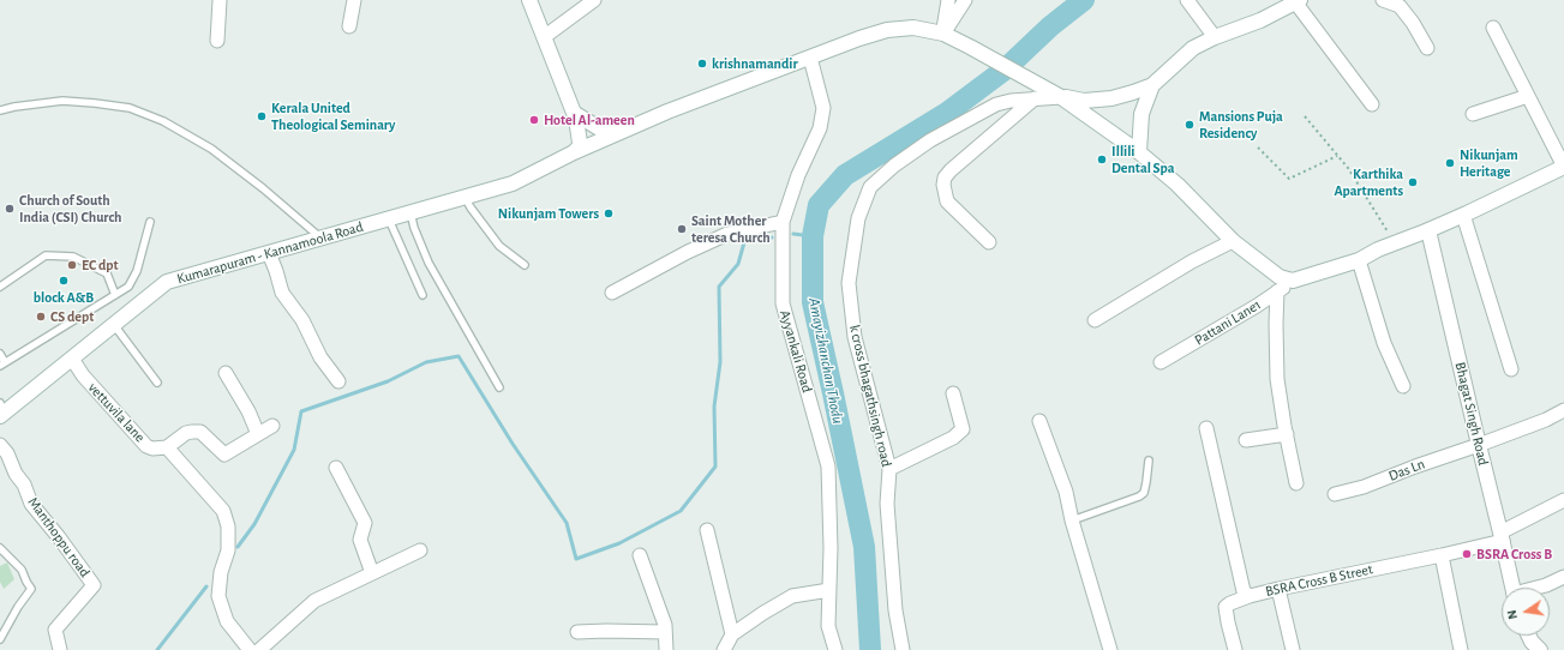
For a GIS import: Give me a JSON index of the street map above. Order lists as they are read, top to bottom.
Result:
{
  "streets": {
    "main road": ["Kumarapuram - Kannamoola Road", "Bhagat Singh Road"],
    "street": [
      "Pattani Lane1",
      "Ayyankali Road",
      "k cross bhagathsingh road",
      "vettuvila lane",
      "Das Ln",
      "Manthoppu road",
      "BSRA Cross B Street"
    ]
  },
  "crossings": [
    ["Kumarapuram - Kannamoola Road", "Ayyankali Road"],
    ["Kumarapuram - Kannamoola Road", "k cross bhagathsingh road"],
    ["Kumarapuram - Kannamoola Road", "vettuvila lane"],
    ["Bhagat Singh Road", "Das Ln"],
    ["Bhagat Singh Road", "BSRA Cross B Street"]
  ],
  "water": ["Amayizhanchan Thodu"],
  "places": [
    "krishnamandir",
    "Kerala United Theological Seminary",
    "Hotel Al-ameen",
    "Mansions Puja Residency",
    "Illili Dental Spa",
    "Nikunjam Heritage",
    "Karthika Apartments",
    "Church of South India (CSI) Church",
    "Nikunjam Towers",
    "Saint Mother teresa Church",
    "EC dpt",
    "block A&B",
    "CS dept",
    "BSRA Cross B"
  ],
  "north": "left"
}
